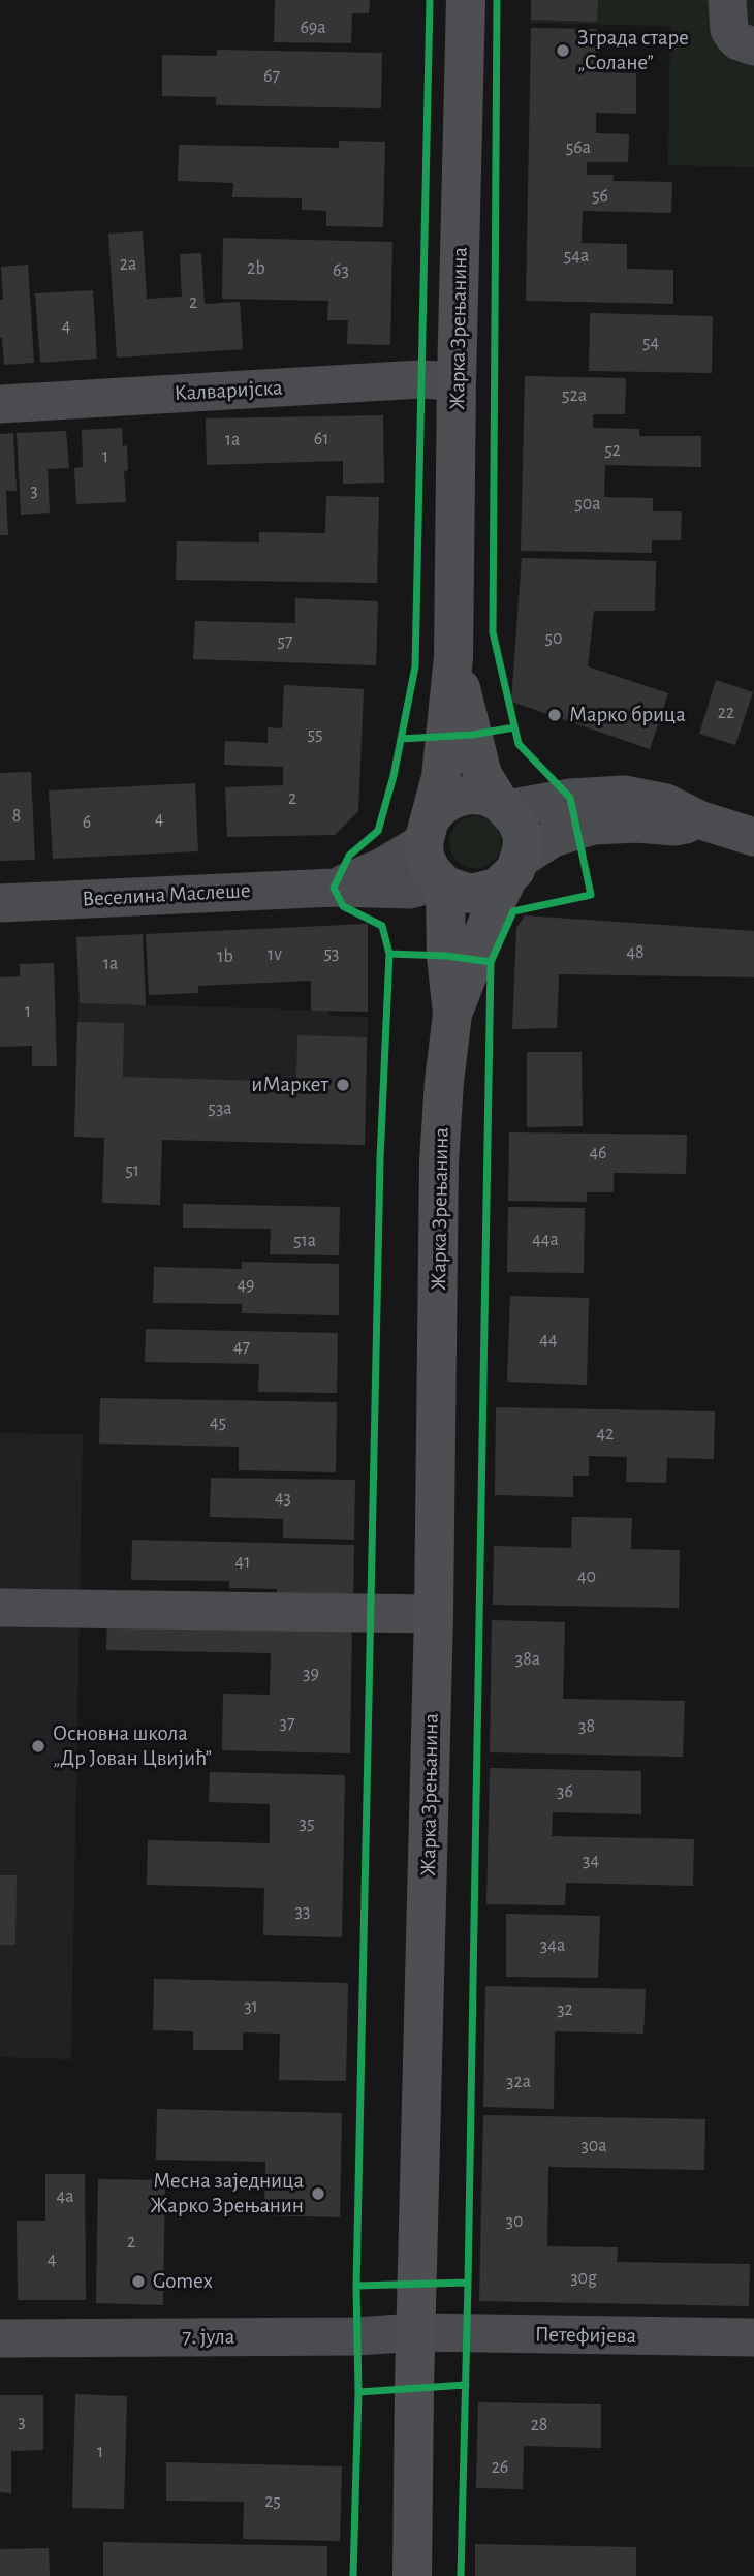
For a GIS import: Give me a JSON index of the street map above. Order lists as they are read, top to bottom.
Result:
{
  "streets": {
    "main road": ["Жарка Зрењанина"],
    "street": [
      "Калваријска",
      "Веселина Маслеше",
      "Петефијева",
      "7. јула"
    ]
  },
  "crossings": [
    ["Жарка Зрењанина", "Калваријска"],
    ["Жарка Зрењанина", "Веселина Маслеше"],
    ["Жарка Зрењанина", "Петефијева"],
    ["Жарка Зрењанина", "7. јула"],
    ["Петефијева", "7. јула"]
  ],
  "places": [
    "Зграда старе „Солане”",
    "Марко брица",
    "иМаркет",
    "Основна школа „Др Јован Цвијић”",
    "Месна заједница Жарко Зрењанин",
    "Gomex"
  ],
  "house_numbers": [
    "69a",
    "67",
    "56a",
    "56",
    "54a",
    "2a",
    "2b",
    "63",
    "2",
    "4",
    "54",
    "52a",
    "61",
    "1a",
    "52",
    "1",
    "3",
    "50a",
    "50",
    "57",
    "22",
    "55",
    "2",
    "8",
    "4",
    "6",
    "48",
    "53",
    "1v",
    "1b",
    "1a",
    "1",
    "53a",
    "46",
    "51",
    "44a",
    "51a",
    "49",
    "44",
    "47",
    "45",
    "42",
    "43",
    "41",
    "40",
    "38a",
    "39",
    "37",
    "38",
    "36",
    "35",
    "34",
    "33",
    "34a",
    "31",
    "32",
    "32a",
    "30a",
    "4a",
    "30",
    "2",
    "4",
    "30g",
    "3",
    "28",
    "1",
    "26",
    "25"
  ]
}
